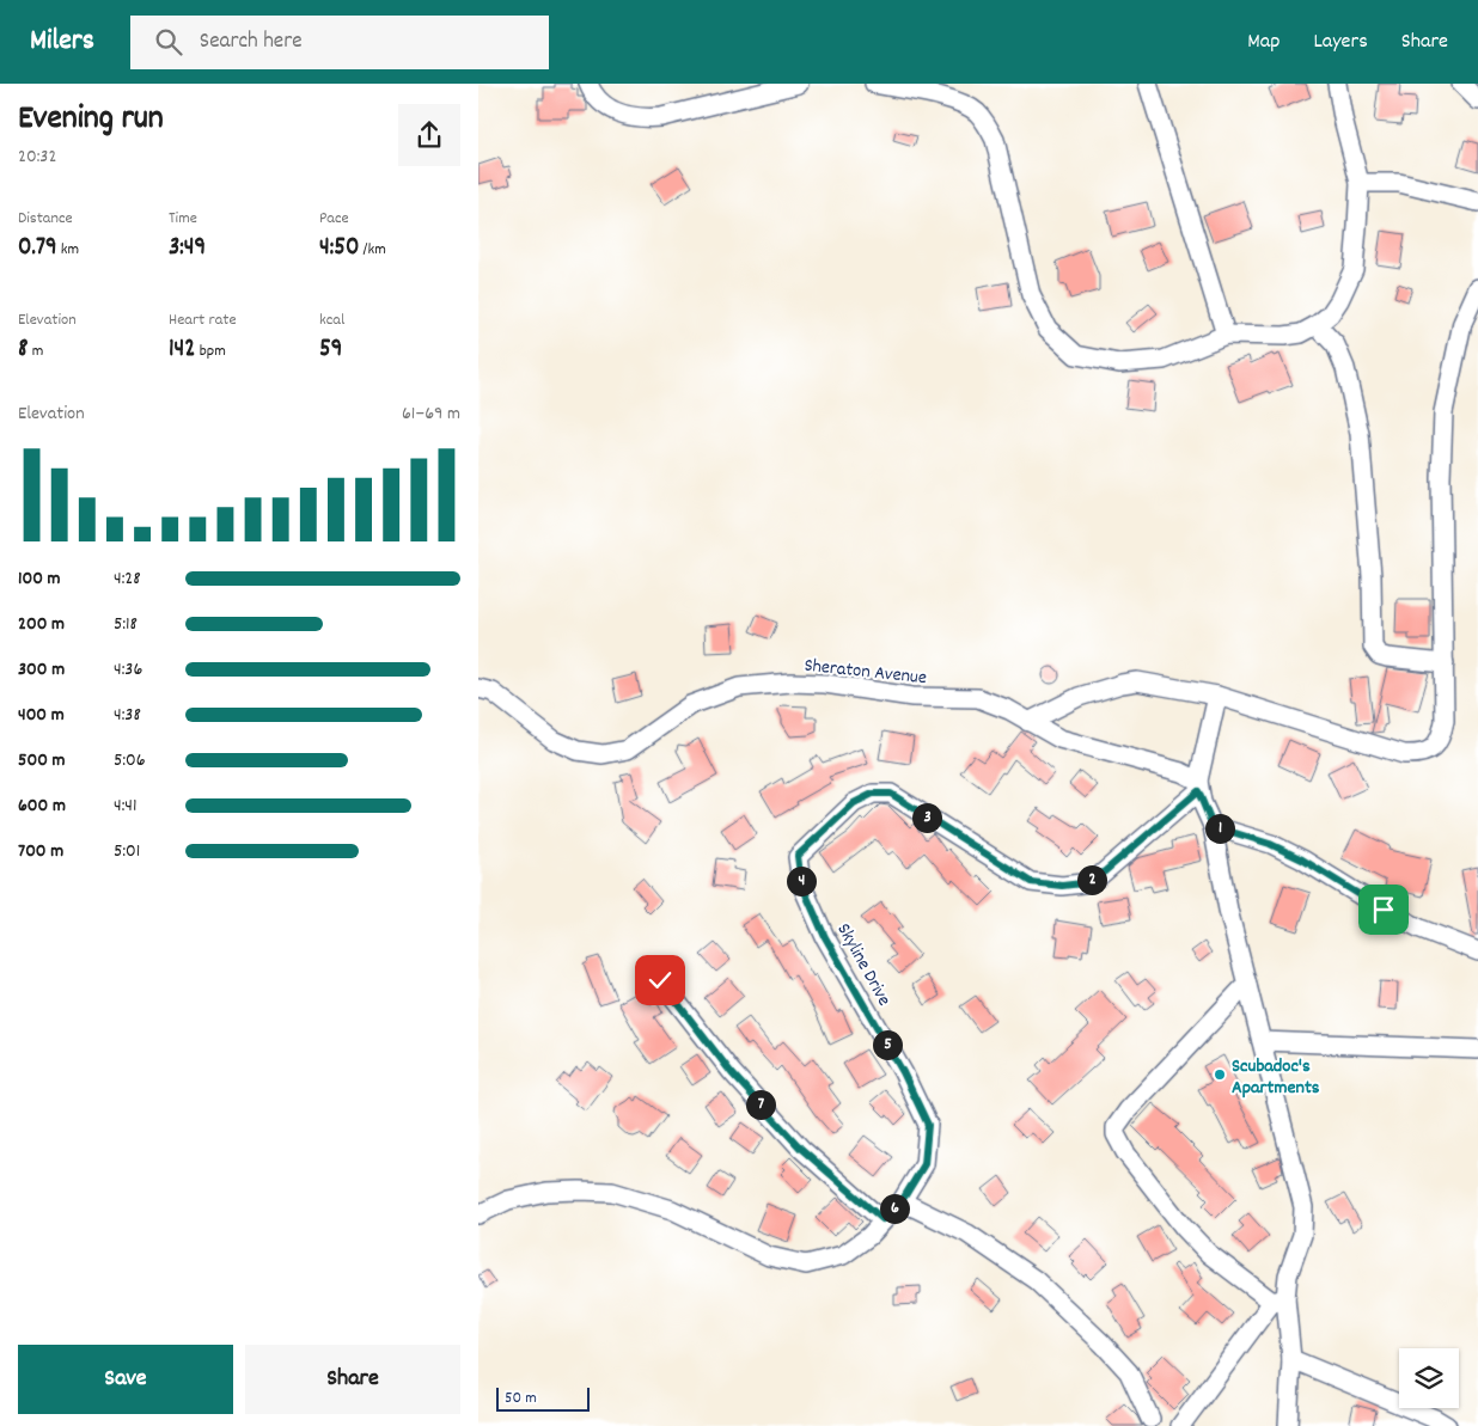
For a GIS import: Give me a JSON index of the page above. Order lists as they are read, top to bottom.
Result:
{
  "streets": {
    "street": ["Sheraton Avenue", "Skyline Drive"]
  },
  "crossings": [
    ["Sheraton Avenue", "Skyline Drive"]
  ],
  "places": ["Scubadoc's Apartments"],
  "scale_bar": "50 m",
  "page": {
    "header": "Milers",
    "search": "Search here",
    "nav": ["Map", "Layers", "Share"],
    "heading": ["Evening run", "20:32"],
    "stats": [
      ["Distance", "0.79 km"],
      ["Time", "3:49"],
      ["Pace", "4:50 /km"],
      ["Elevation", "8 m"],
      ["Heart rate", "142 bpm"],
      ["kcal", "59"]
    ],
    "chart": ["Elevation", "61–69 m"],
    "list": [
      {
        "name": "100 m",
        "note": "4:28"
      },
      {
        "name": "200 m",
        "note": "5:18"
      },
      {
        "name": "300 m",
        "note": "4:36"
      },
      {
        "name": "400 m",
        "note": "4:38"
      },
      {
        "name": "500 m",
        "note": "5:06"
      },
      {
        "name": "600 m",
        "note": "4:41"
      },
      {
        "name": "700 m",
        "note": "5:01"
      }
    ],
    "pins": [
      "3",
      "1",
      "2",
      "4",
      "5",
      "7",
      "6"
    ],
    "buttons": ["Save", "Share"],
    "scale": "50 m"
  }
}
